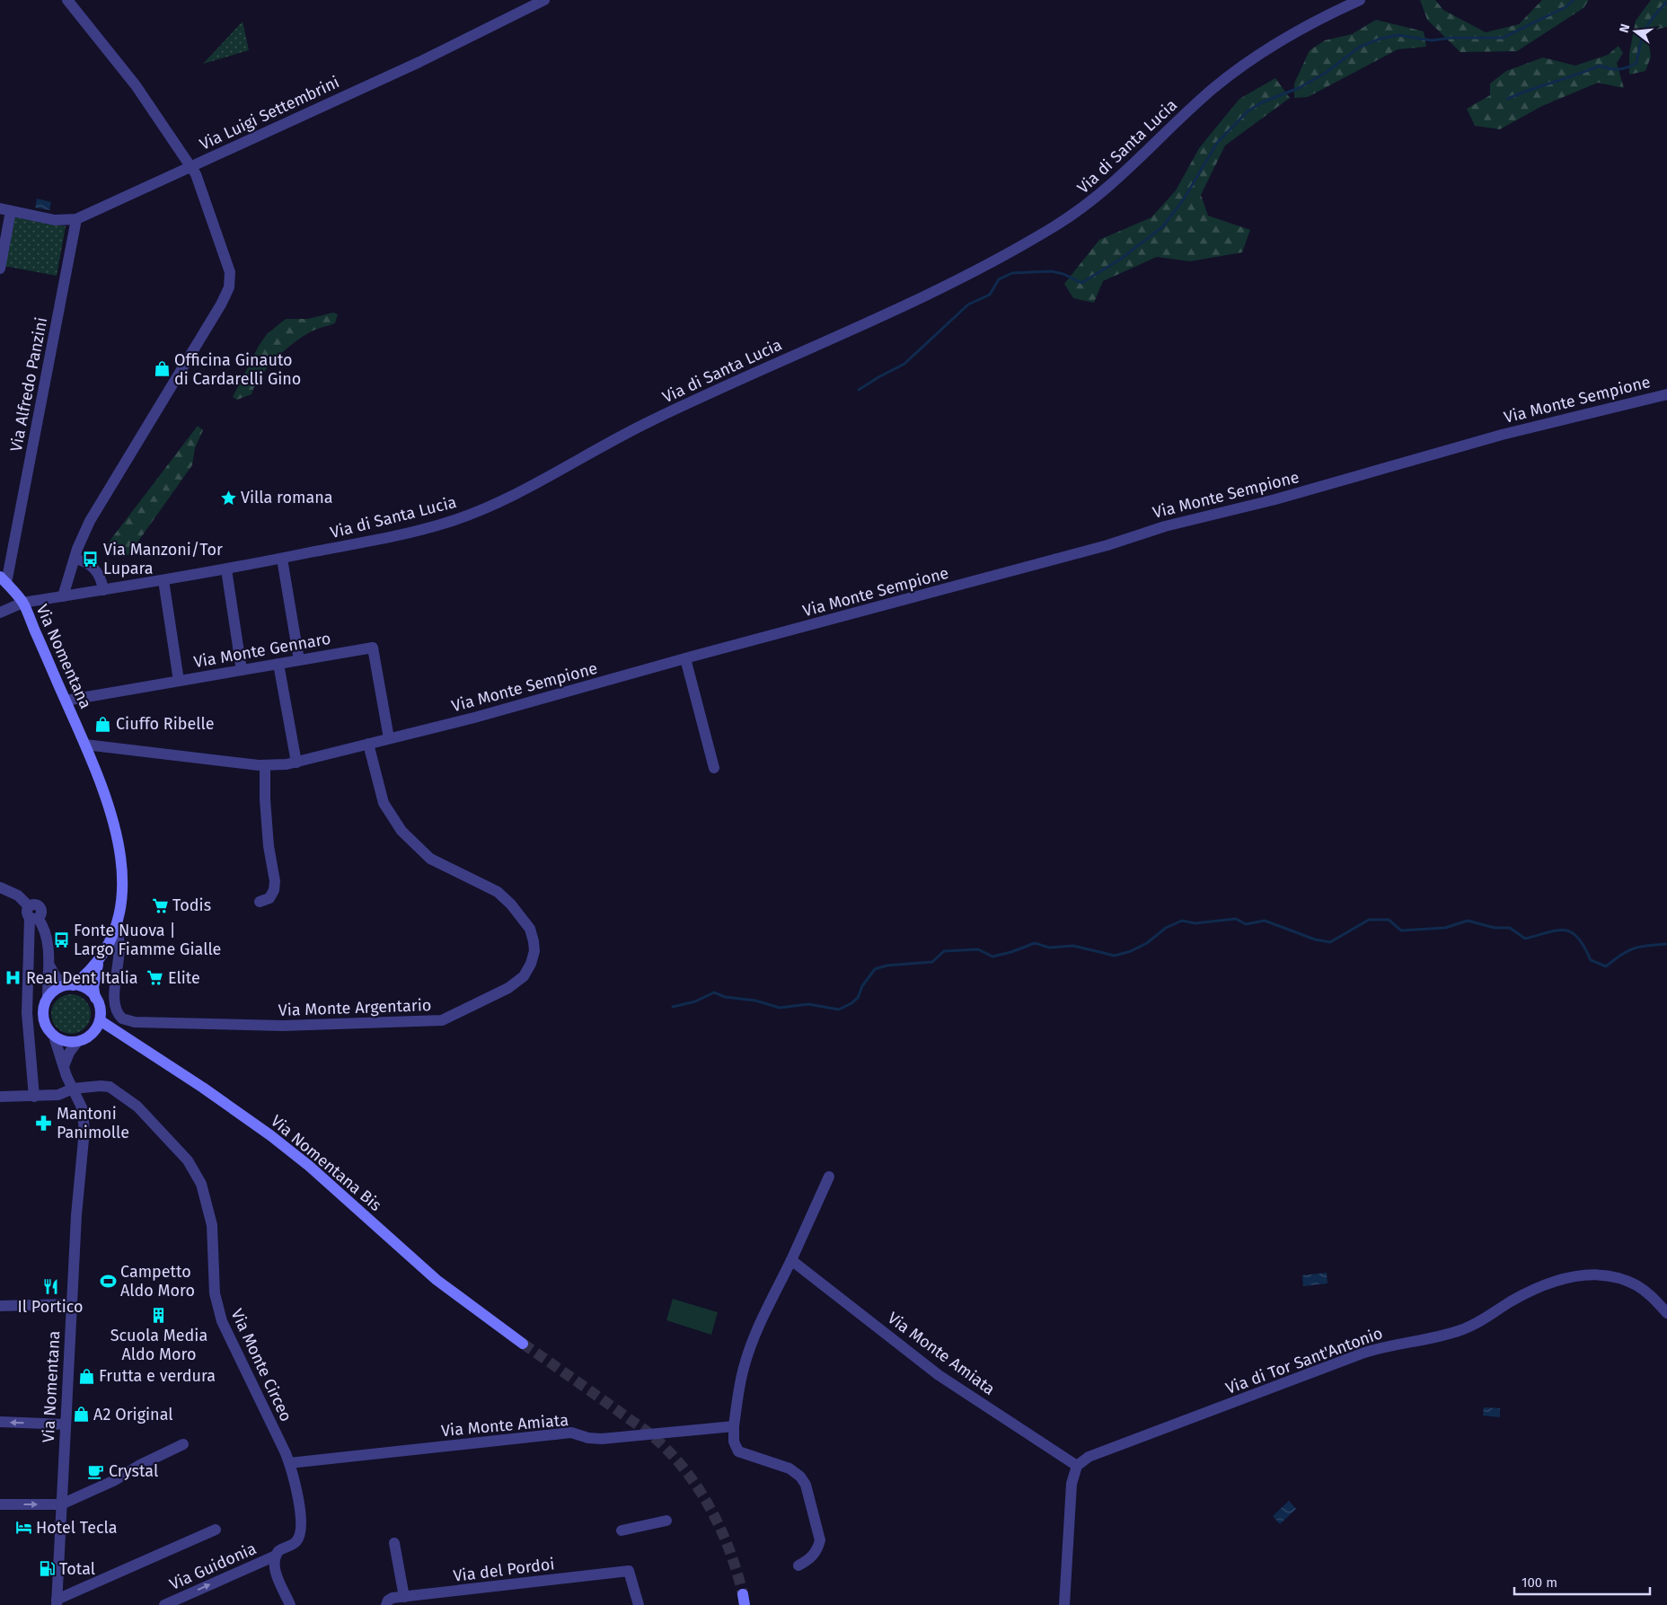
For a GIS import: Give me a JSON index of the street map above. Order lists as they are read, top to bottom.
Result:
{
  "streets": {
    "main road": ["Via Nomentana", "Via Nomentana Bis"],
    "street": [
      "Via Luigi Settembrini",
      "Via di Santa Lucia",
      "Via Alfredo Panzini",
      "Via Monte Sempione",
      "Via Monte Gennaro",
      "Via Monte Argentario",
      "Via Monte Amiata",
      "Via di Tor Sant'Antonio",
      "Via Monte Circeo",
      "Via Guidonia",
      "Via del Pordoi"
    ]
  },
  "crossings": [
    ["Via Luigi Settembrini", "Via Alfredo Panzini"],
    ["Via di Santa Lucia", "Via Nomentana"],
    ["Via Alfredo Panzini", "Via Nomentana"],
    ["Via Monte Sempione", "Via Monte Gennaro"],
    ["Via Monte Sempione", "Via Nomentana"],
    ["Via Monte Sempione", "Via Monte Argentario"],
    ["Via Monte Gennaro", "Via Nomentana"],
    ["Via Nomentana", "Via Monte Argentario"],
    ["Via Nomentana", "Via Nomentana Bis"],
    ["Via Nomentana", "Via Monte Circeo"],
    ["Via Monte Amiata", "Via di Tor Sant'Antonio"],
    ["Via Monte Amiata", "Via Monte Circeo"],
    ["Via Monte Circeo", "Via Guidonia"]
  ],
  "places": {
    "shop": [
      "Officina Ginauto di Cardarelli Gino",
      "Ciuffo Ribelle",
      "Frutta e verdura",
      "A2 Original"
    ],
    "place": ["Villa romana"],
    "bus stop": ["Via Manzoni/Tor Lupara", "Fonte Nuova | Largo Fiamme Gialle"],
    "supermarket": ["Todis", "Elite"],
    "hospital": ["Real Dent Italia"],
    "pharmacy": ["Mantoni Panimolle"],
    "sports": ["Campetto Aldo Moro"],
    "restaurant": ["Il Portico"],
    "building": ["Scuola Media Aldo Moro"],
    "cafe": ["Crystal"],
    "hotel": ["Hotel Tecla"],
    "fuel station": ["Total"]
  },
  "scale_bar": "100 m",
  "north": "left"
}
